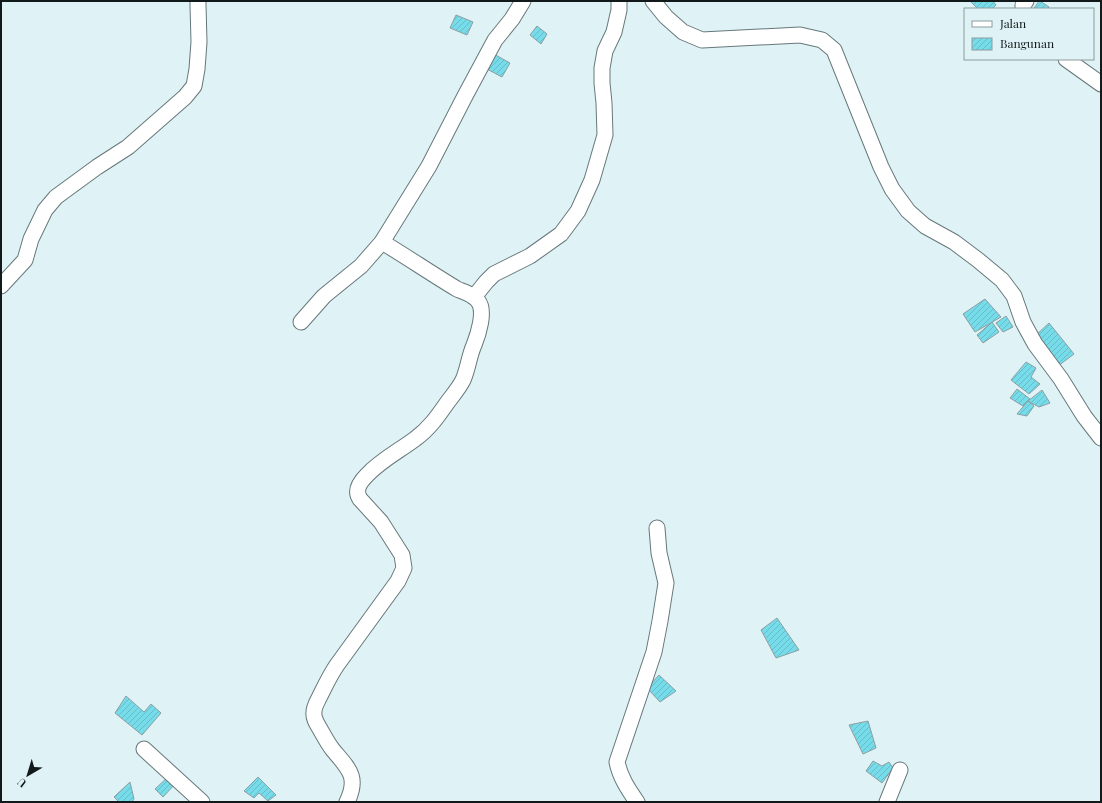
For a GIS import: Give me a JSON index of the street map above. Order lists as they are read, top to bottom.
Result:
{
  "legend": ["Jalan", "Bangunan"],
  "north": "bottom left"
}
